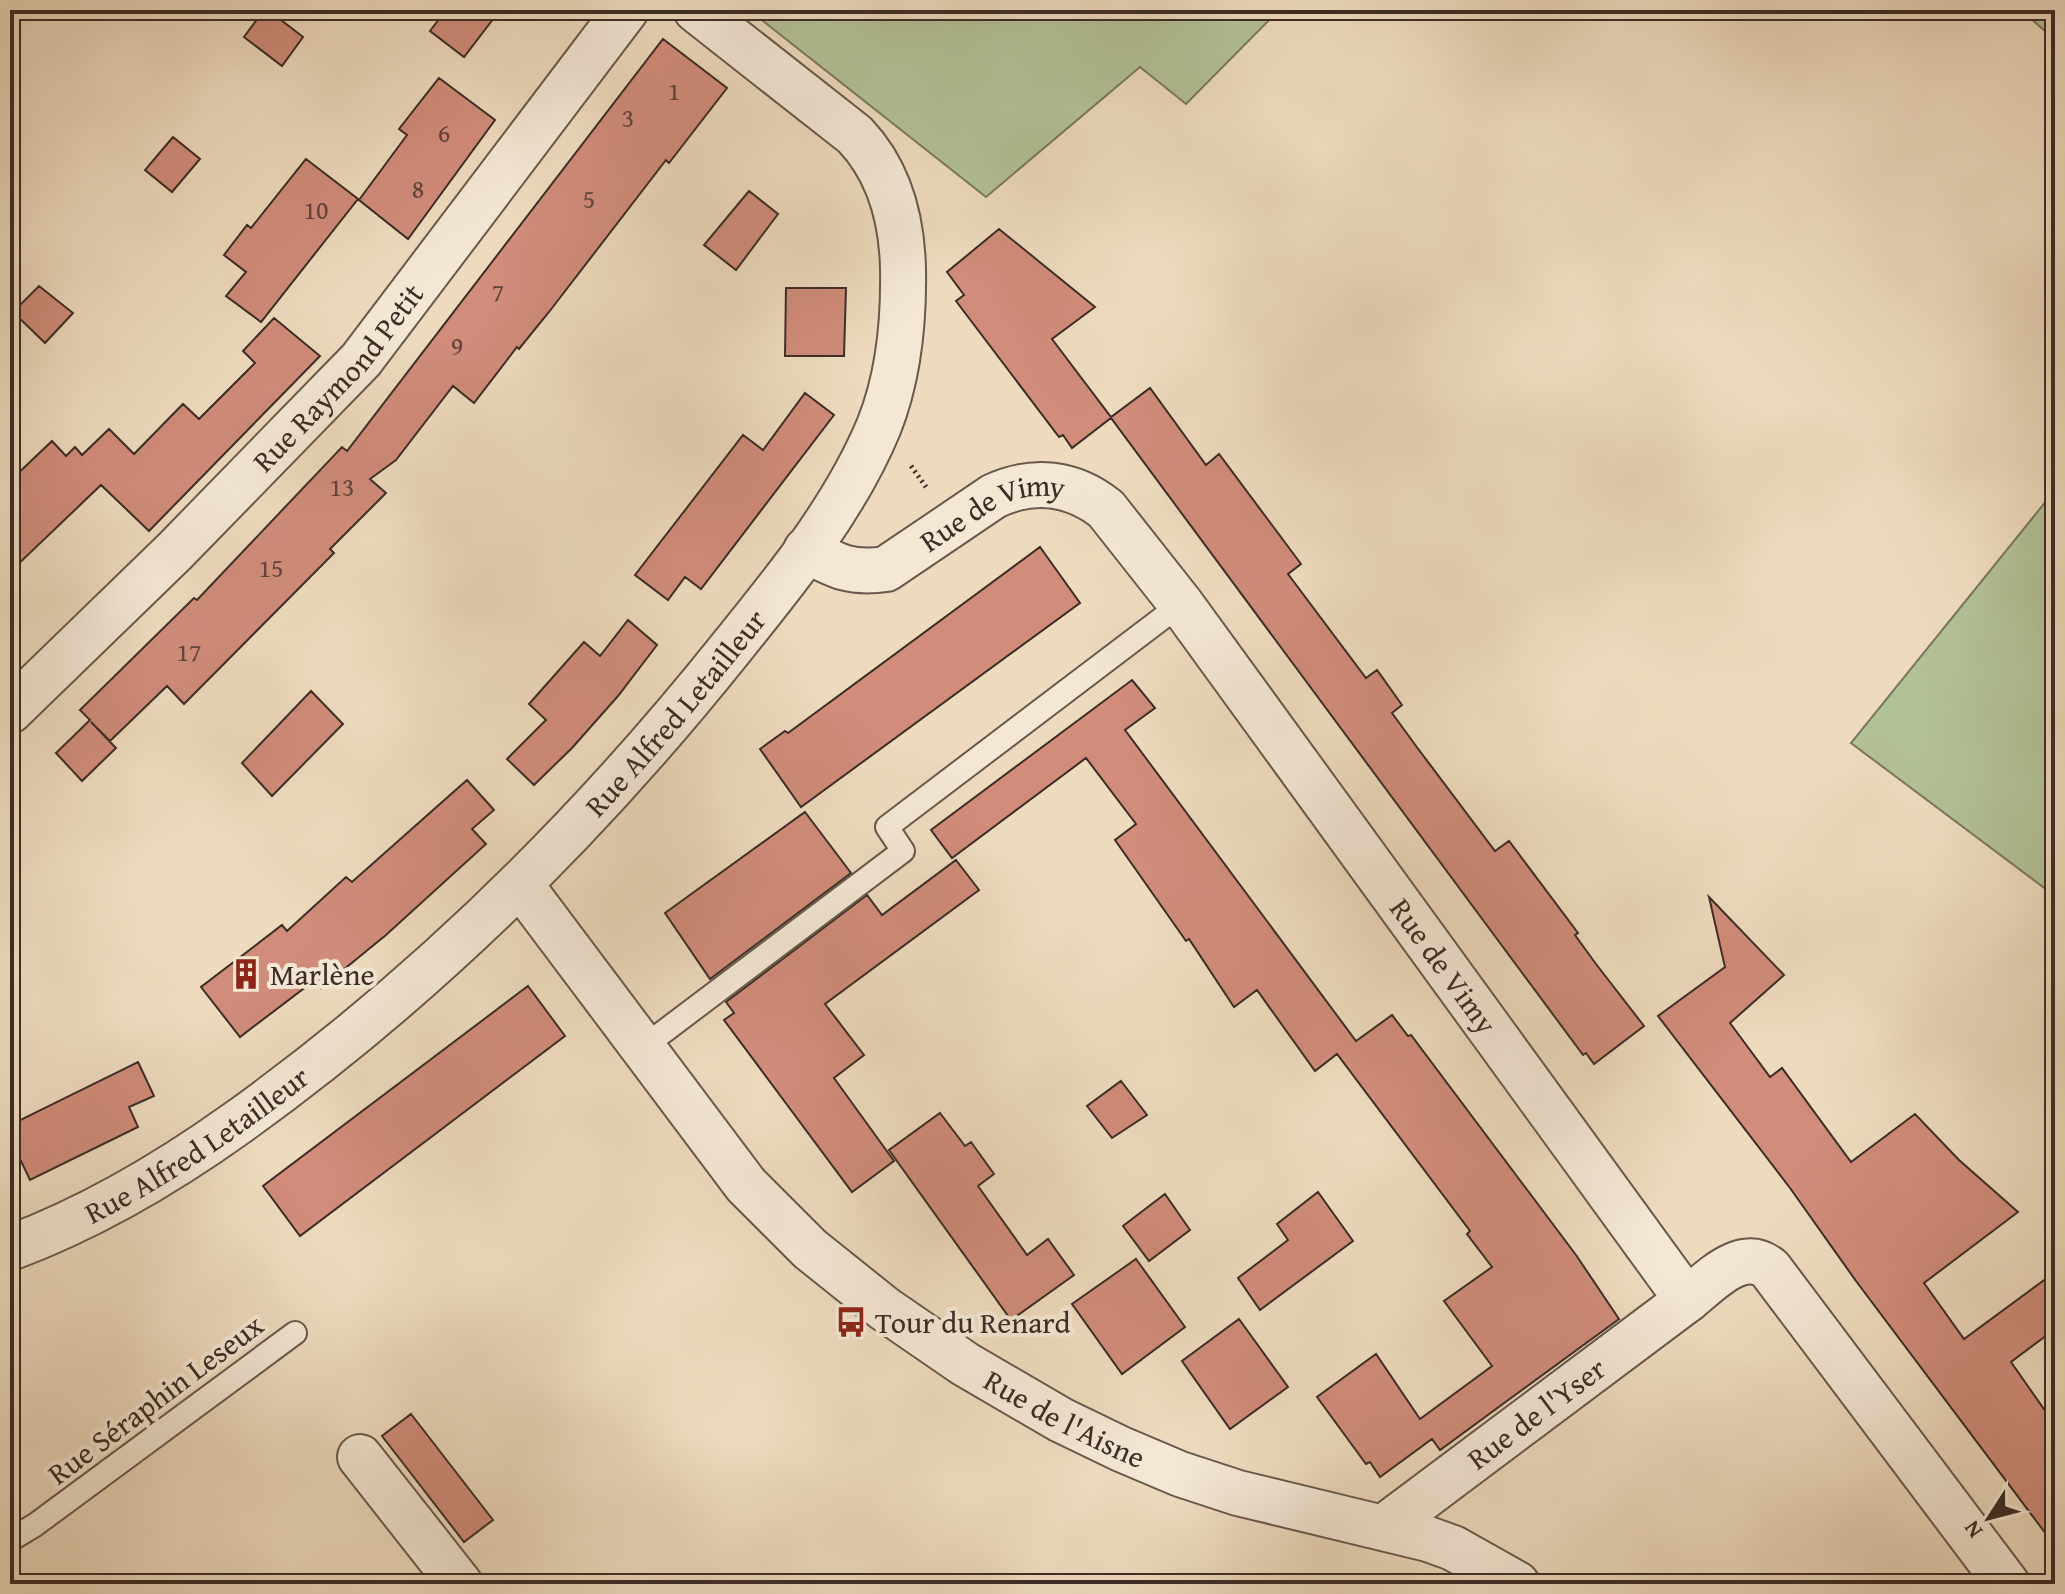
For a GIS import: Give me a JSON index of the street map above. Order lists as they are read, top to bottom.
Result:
{
  "streets": {
    "street": [
      "Rue Raymond Petit",
      "Rue de Vimy",
      "Rue Alfred Letailleur",
      "Rue de l'Yser",
      "Rue de l'Aisne"
    ],
    "lane": ["Rue Séraphin Leseux"]
  },
  "crossings": [
    ["Rue de Vimy", "Rue Alfred Letailleur"],
    ["Rue de Vimy", "Rue de l'Yser"],
    ["Rue Alfred Letailleur", "Rue de l'Aisne"],
    ["Rue de l'Yser", "Rue de l'Aisne"]
  ],
  "places": {
    "building": ["Marlène"],
    "bus stop": ["Tour du Renard"]
  },
  "house_numbers": [
    "1",
    "3",
    "6",
    "8",
    "5",
    "10",
    "7",
    "9",
    "13",
    "15",
    "17"
  ],
  "north": "bottom left"
}
